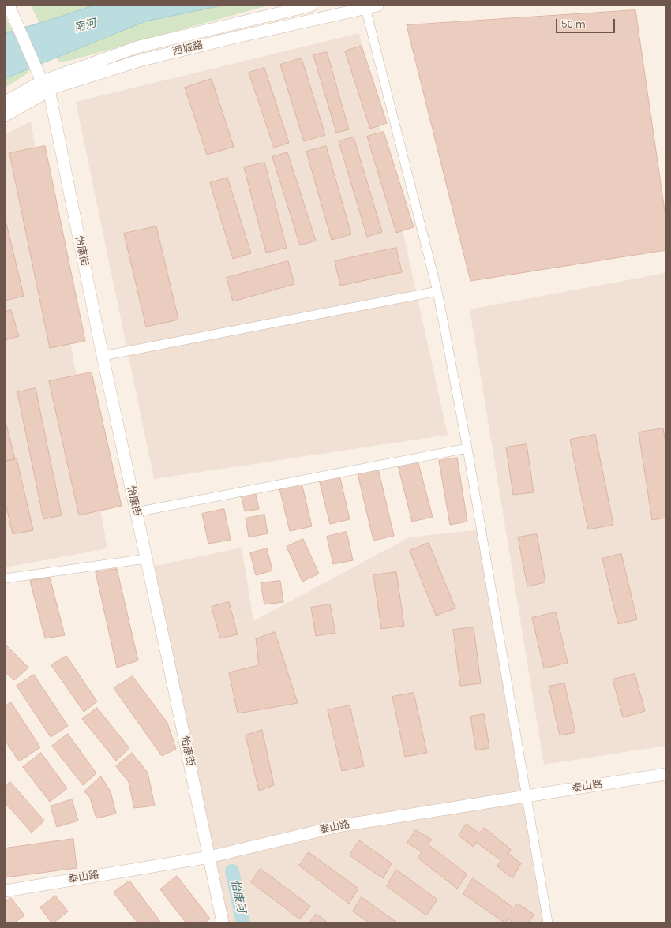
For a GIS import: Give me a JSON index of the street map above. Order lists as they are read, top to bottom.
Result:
{
  "streets": {
    "main road": ["西城路", "怡康街", "泰山路"]
  },
  "crossings": [
    ["西城路", "怡康街"],
    ["怡康街", "泰山路"]
  ],
  "water": ["南河", "怡康河"],
  "scale_bar": "50 m"
}
